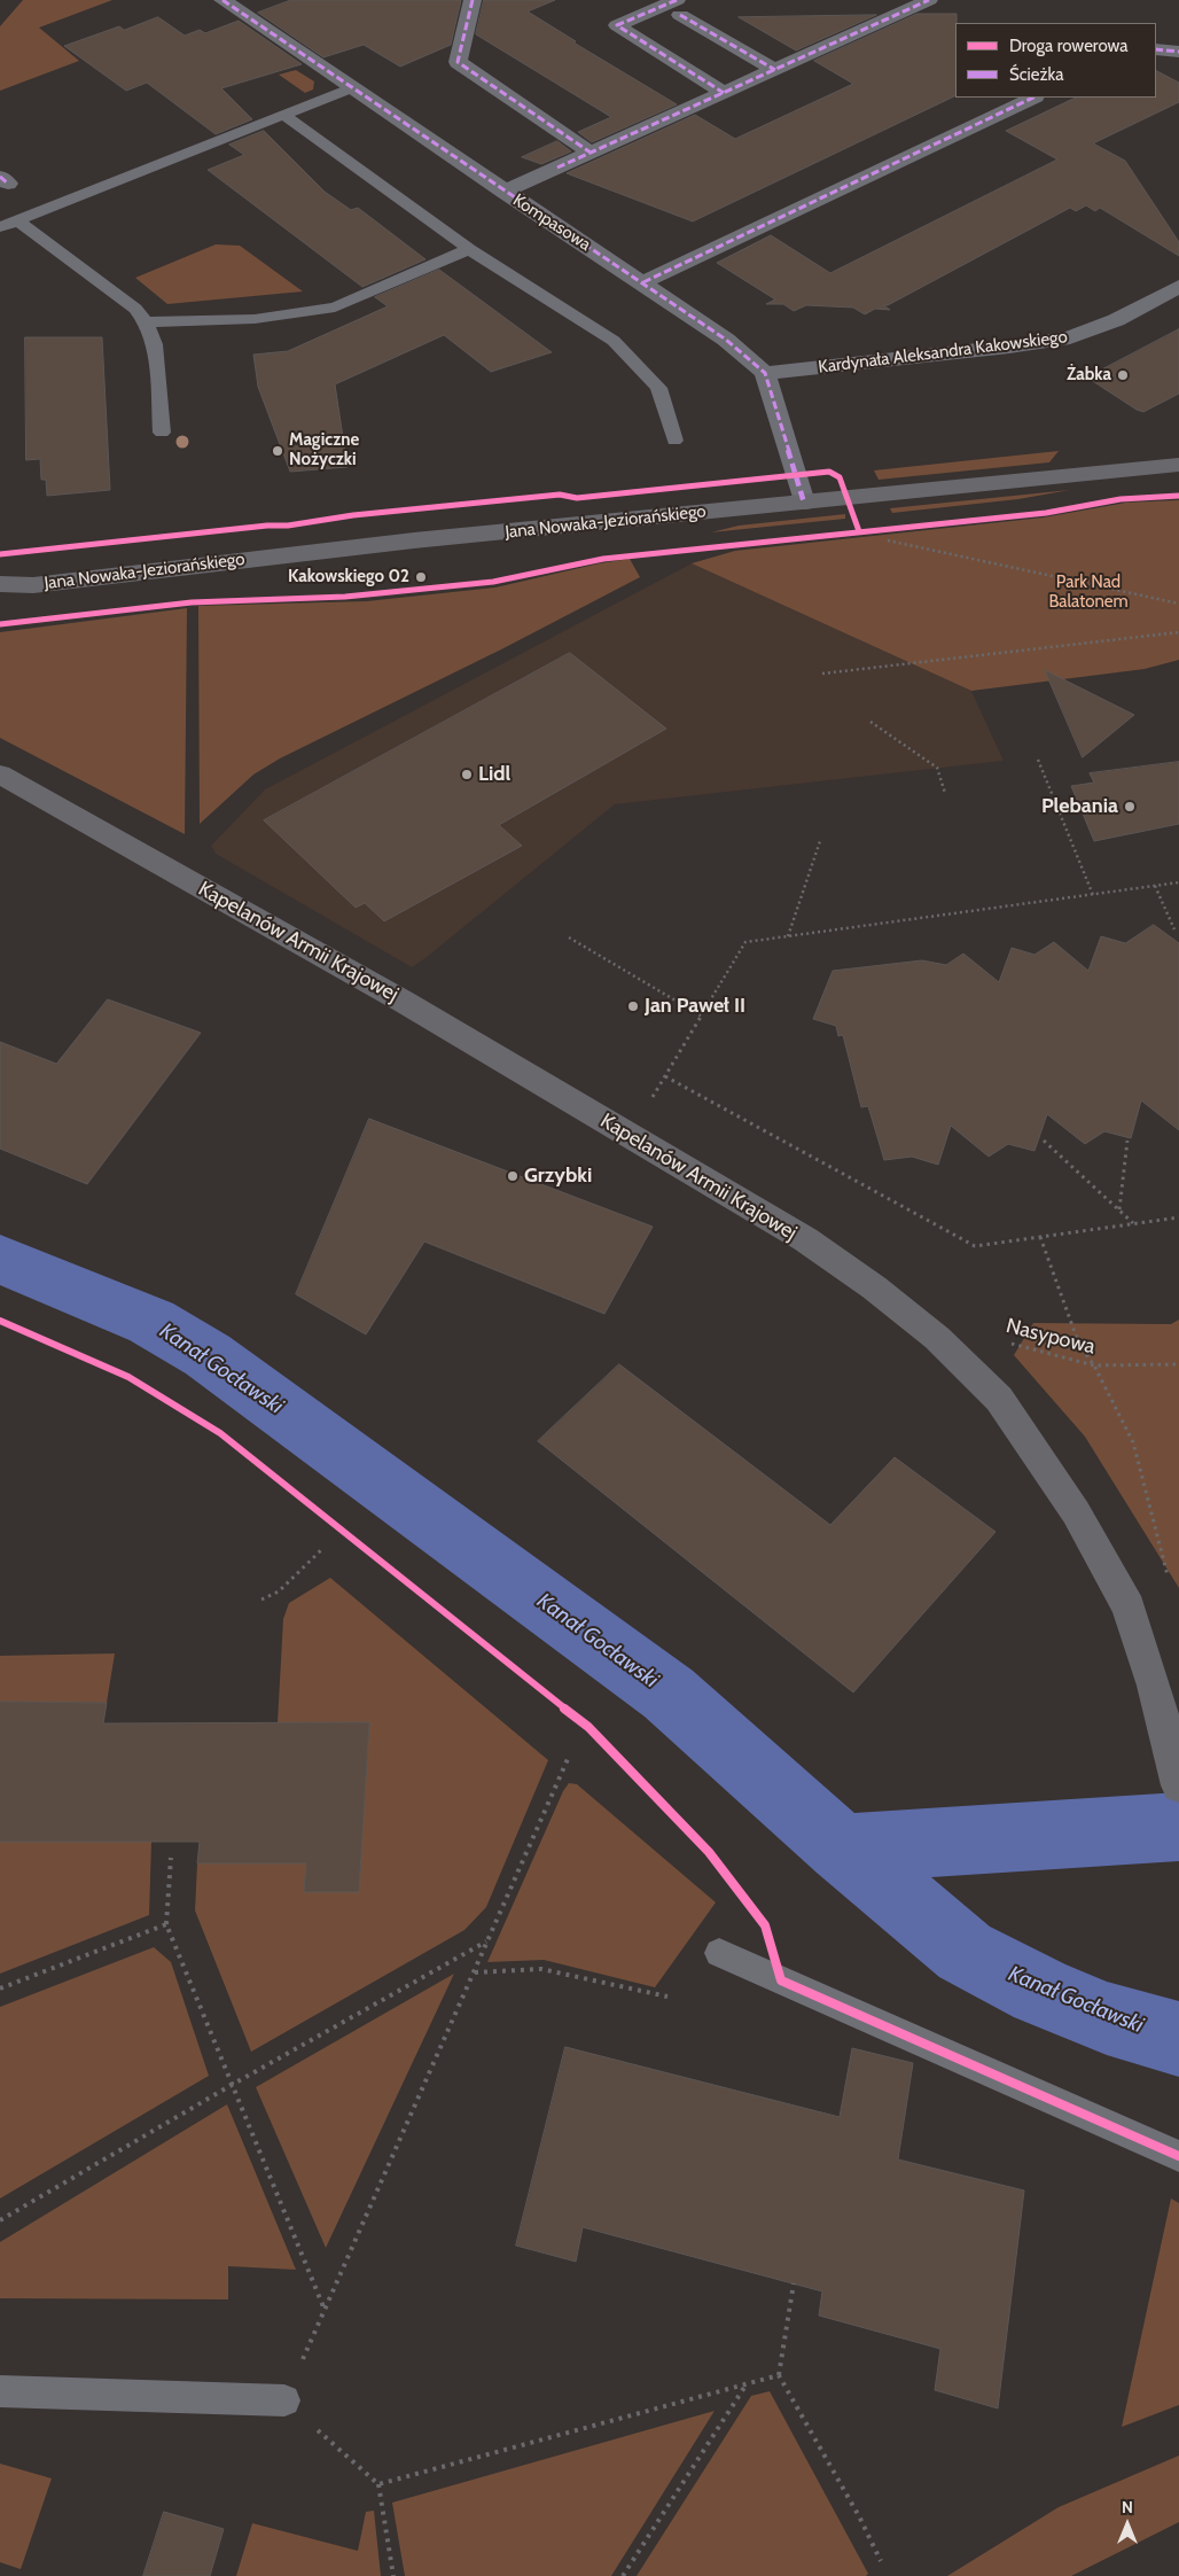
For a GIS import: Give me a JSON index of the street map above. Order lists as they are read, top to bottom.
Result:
{
  "streets": {
    "street": [
      "Kompasowa",
      "Kardynała Aleksandra Kakowskiego",
      "Jana Nowaka-Jeziorańskiego",
      "Kapelanów Armii Krajowej"
    ],
    "path": ["Nasypowa"]
  },
  "crossings": [
    ["Kompasowa", "Kardynała Aleksandra Kakowskiego"]
  ],
  "water": ["Kanał Gocławski"],
  "parks": ["Park Nad Balatonem"],
  "places": [
    "Żabka",
    "Magiczne Nożyczki",
    "Kakowskiego 02",
    "Lidl",
    "Plebania",
    "Jan Paweł II",
    "Grzybki"
  ],
  "legend": ["Droga rowerowa", "Ścieżka"],
  "north": "top"
}
